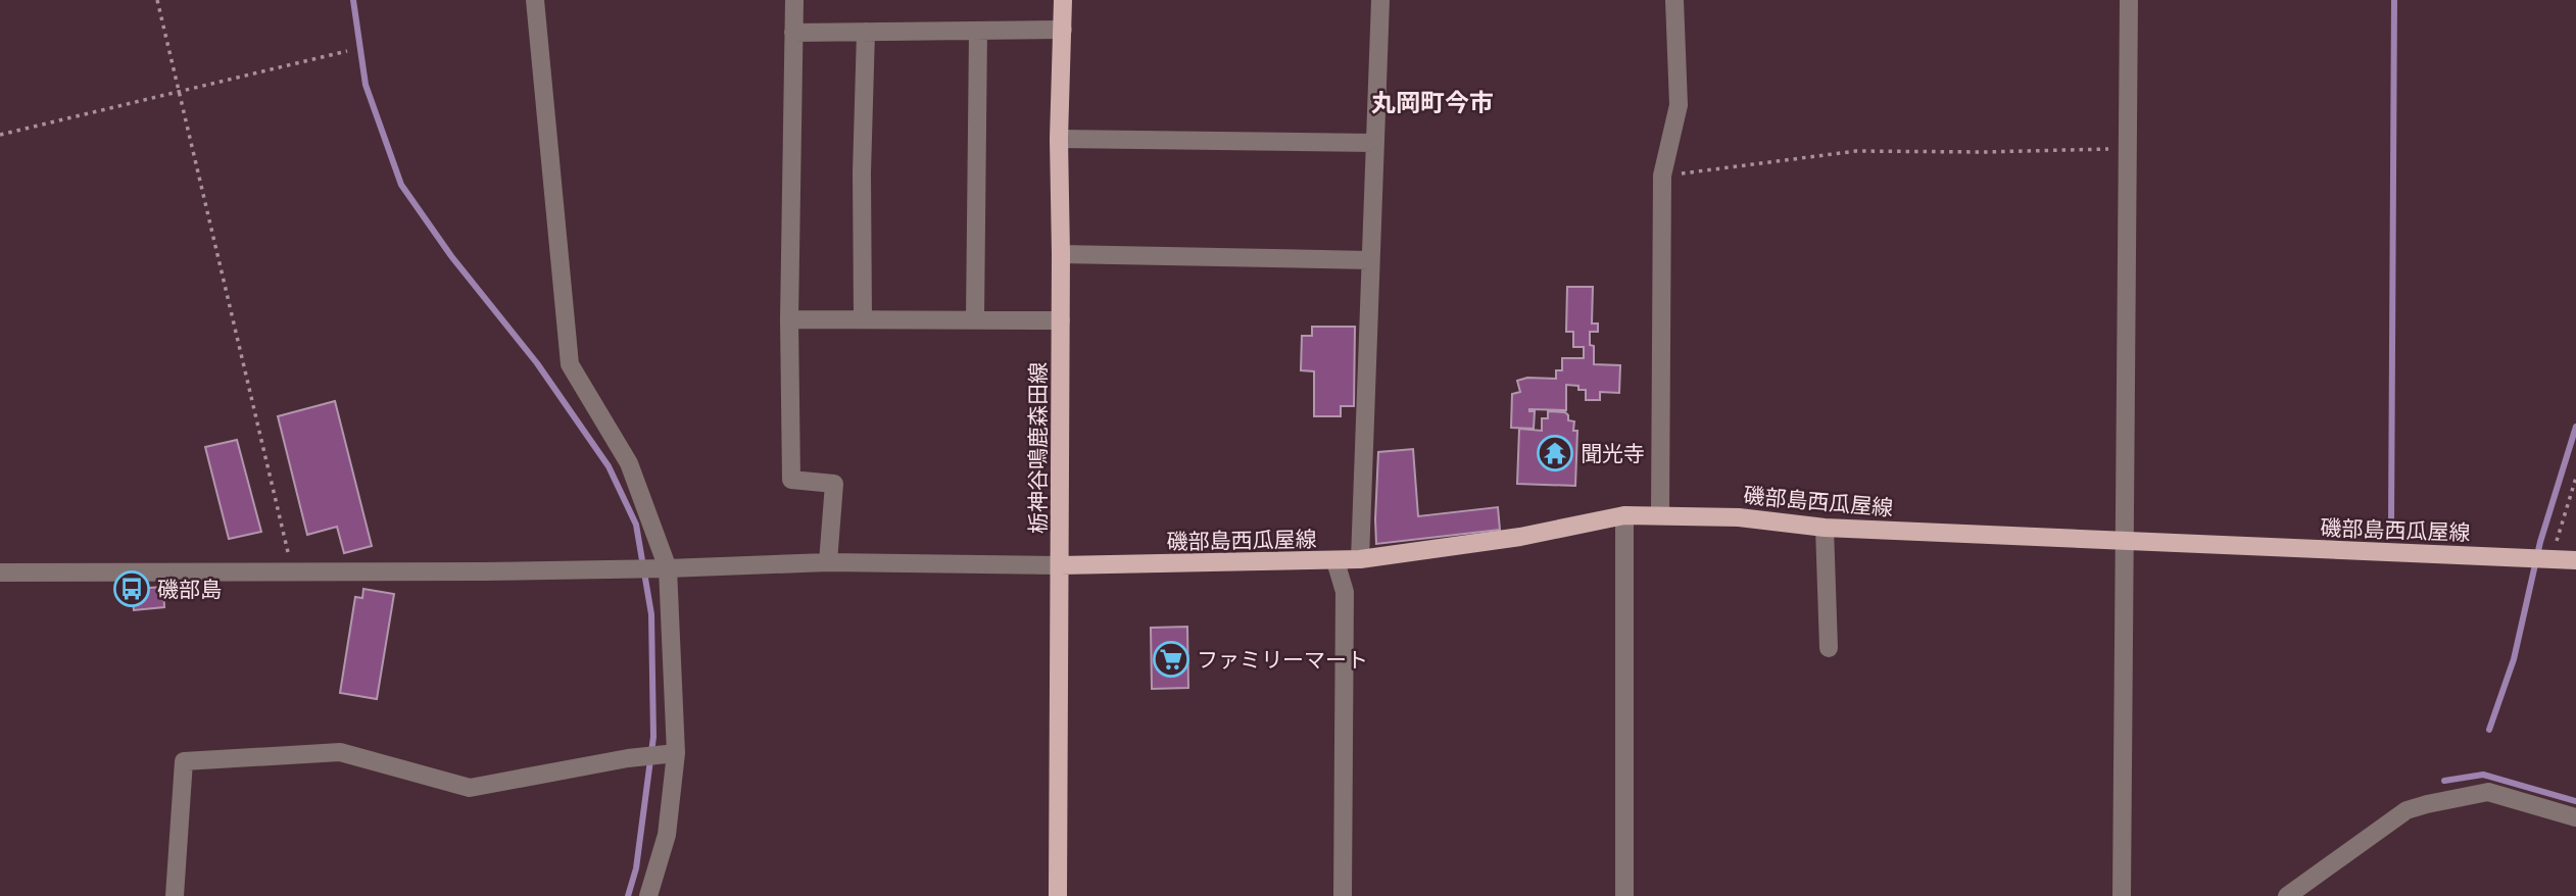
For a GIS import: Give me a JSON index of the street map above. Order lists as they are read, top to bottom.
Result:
{
  "streets": {
    "main road": ["栃神谷鳴鹿森田線", "磯部島西瓜屋線"]
  },
  "crossings": [
    ["栃神谷鳴鹿森田線", "磯部島西瓜屋線"]
  ],
  "districts": ["丸岡町今市"],
  "places": {
    "temple": ["聞光寺"],
    "bus stop": ["磯部島"],
    "supermarket": ["ファミリーマート"]
  }
}
